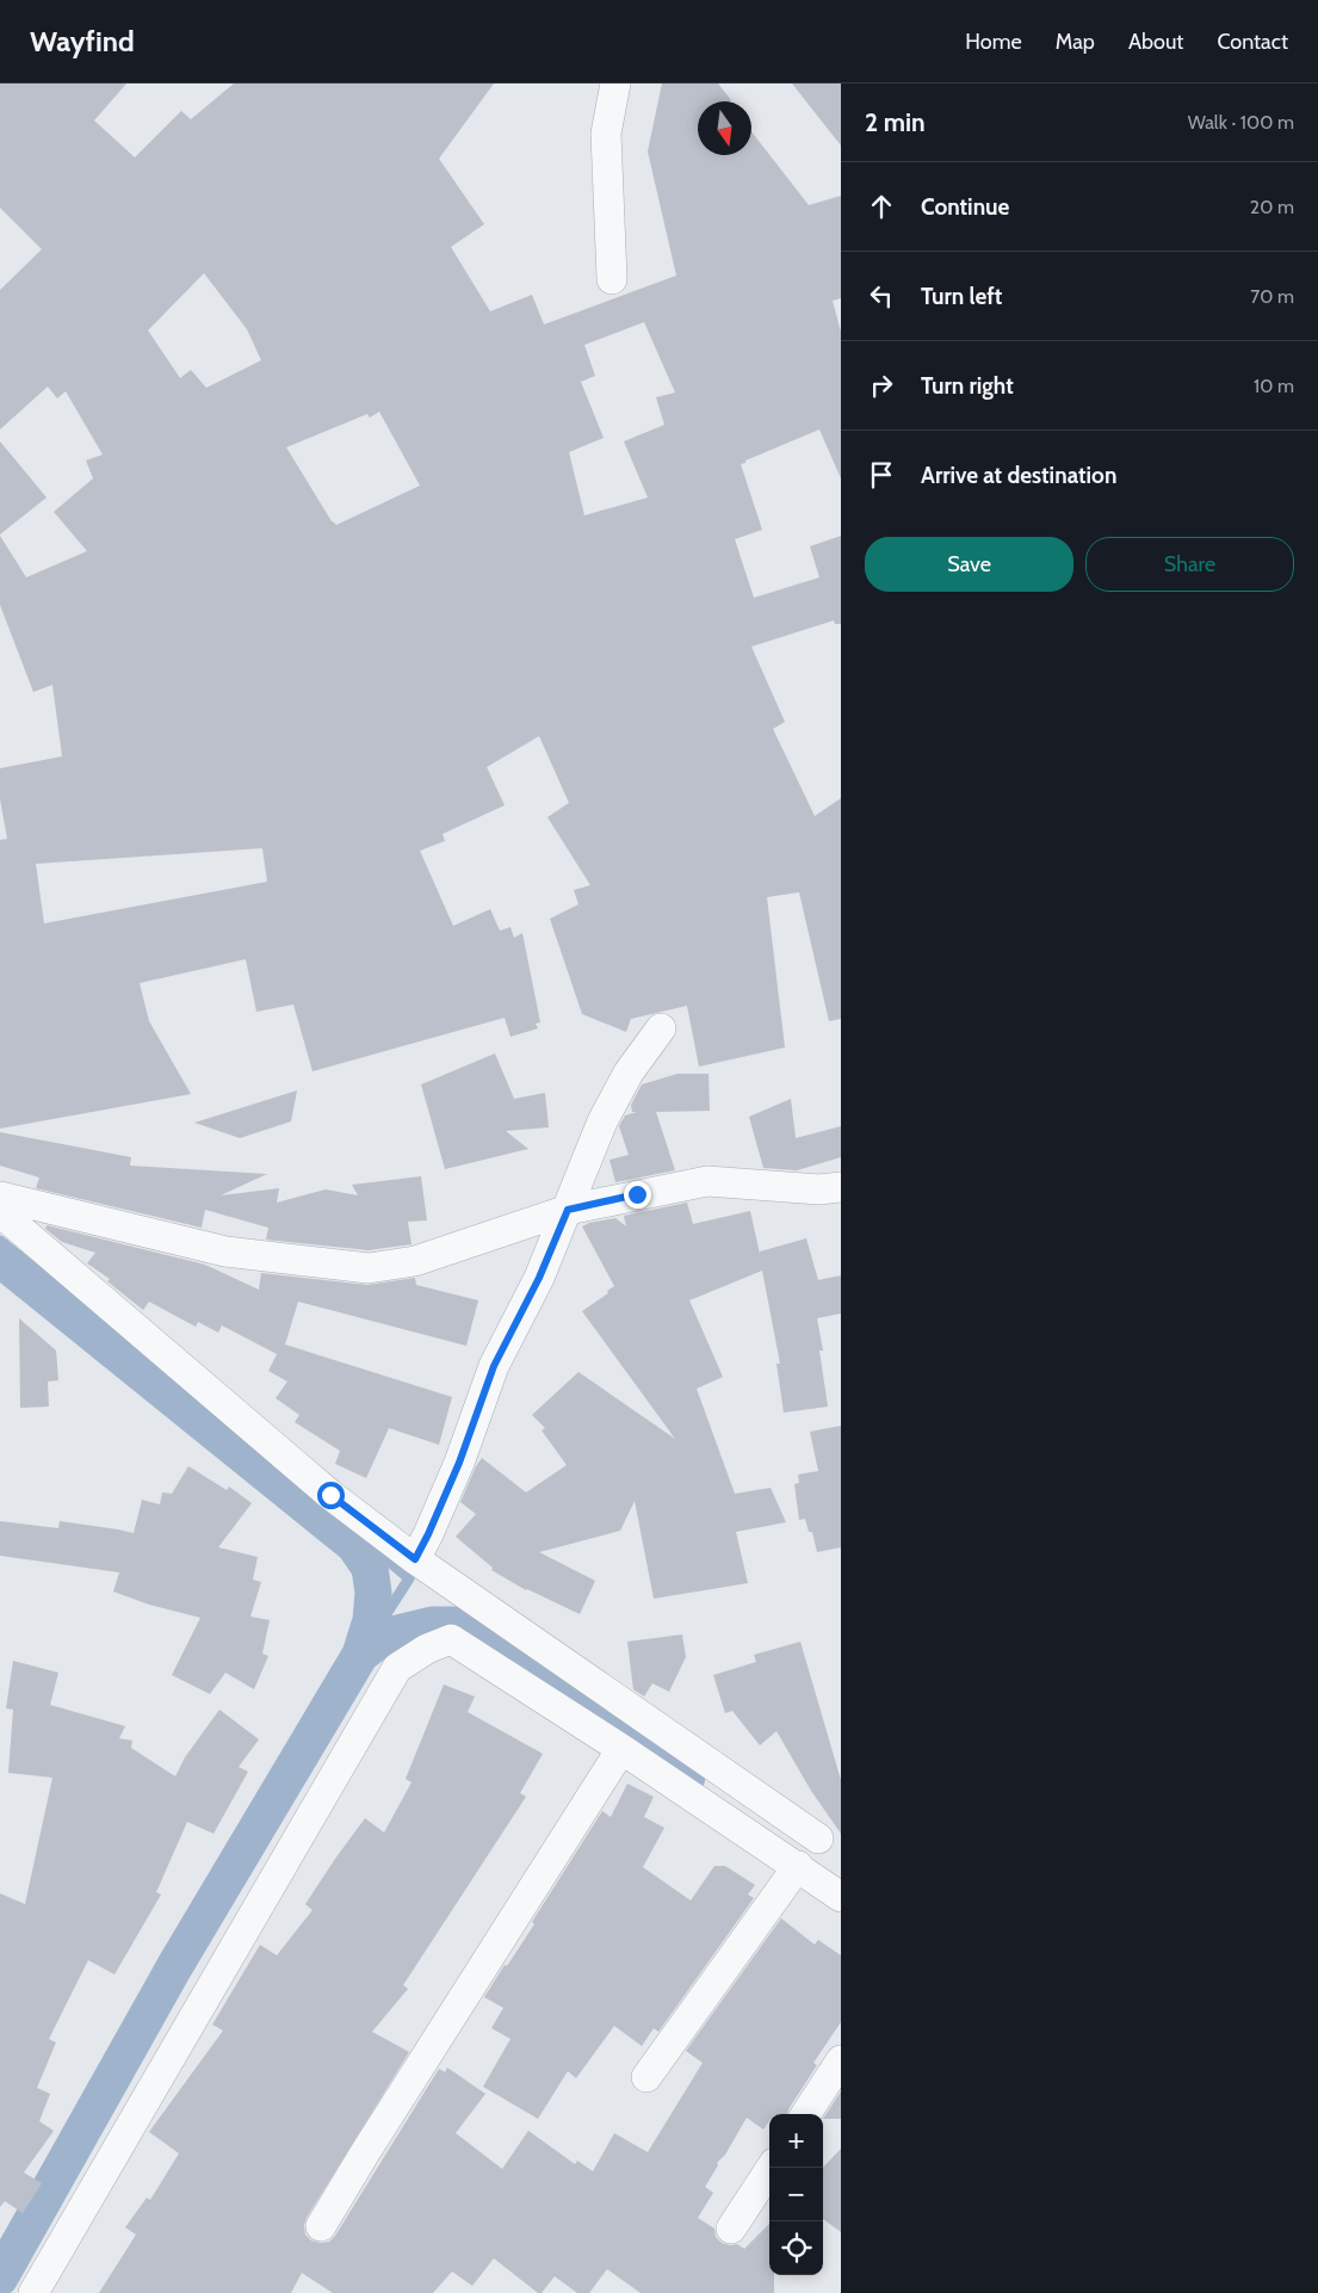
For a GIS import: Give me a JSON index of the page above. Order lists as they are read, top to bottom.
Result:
{
  "north": "bottom",
  "page": {
    "header": "Wayfind",
    "nav": [
      "Home",
      "Map",
      "About",
      "Contact"
    ],
    "heading": ["2 min", "Walk · 100 m"],
    "list": [
      ["Continue", "20 m"],
      ["Turn left", "70 m"],
      ["Turn right", "10 m"],
      "Arrive at destination"
    ],
    "buttons": ["Save", "Share"],
    "map_buttons": ["+", "−"]
  }
}
